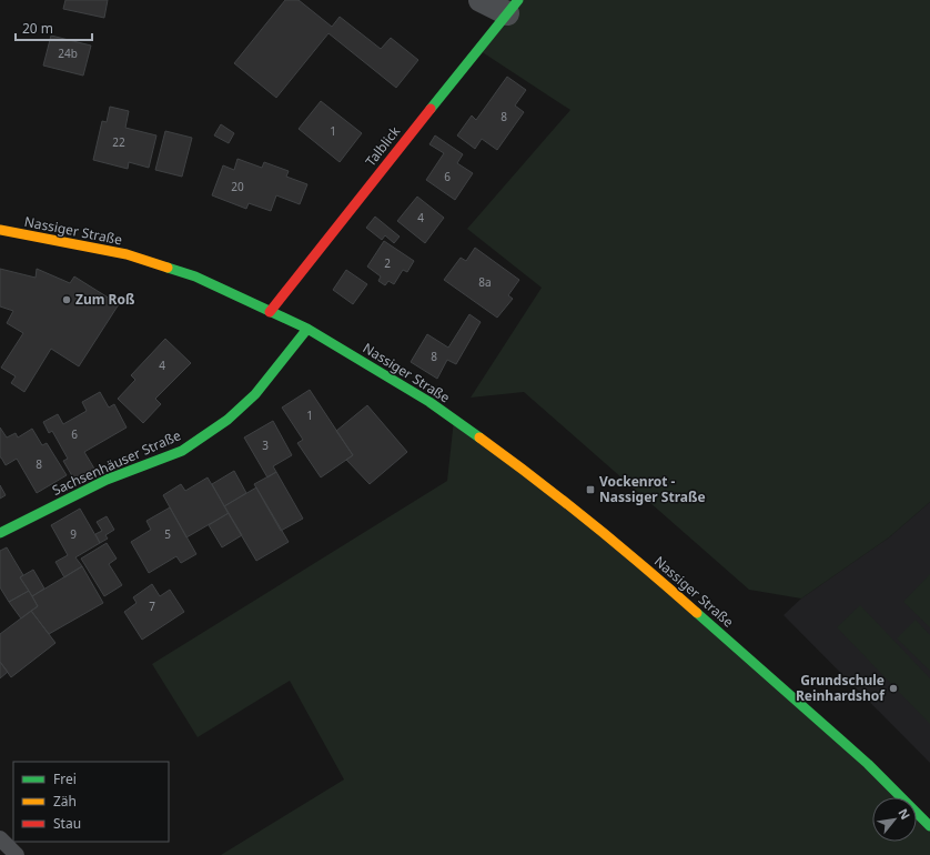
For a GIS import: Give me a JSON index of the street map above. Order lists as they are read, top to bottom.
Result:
{
  "streets": {
    "main road": ["Talblick", "Nassiger Straße", "Sachsenhäuser Straße"]
  },
  "crossings": [
    ["Talblick", "Nassiger Straße"],
    ["Nassiger Straße", "Sachsenhäuser Straße"]
  ],
  "places": {
    "other": ["Zum Roß", "Grundschule Reinhardshof"],
    "transit": ["Vockenrot - Nassiger Straße"]
  },
  "house_numbers": [
    "24b",
    "8",
    "1",
    "22",
    "6",
    "20",
    "4",
    "2",
    "8a",
    "8",
    "4",
    "1",
    "6",
    "3",
    "8",
    "9",
    "5",
    "7"
  ],
  "legend": ["Frei", "Zäh", "Stau"],
  "scale_bar": "20 m",
  "north": "top right"
}
